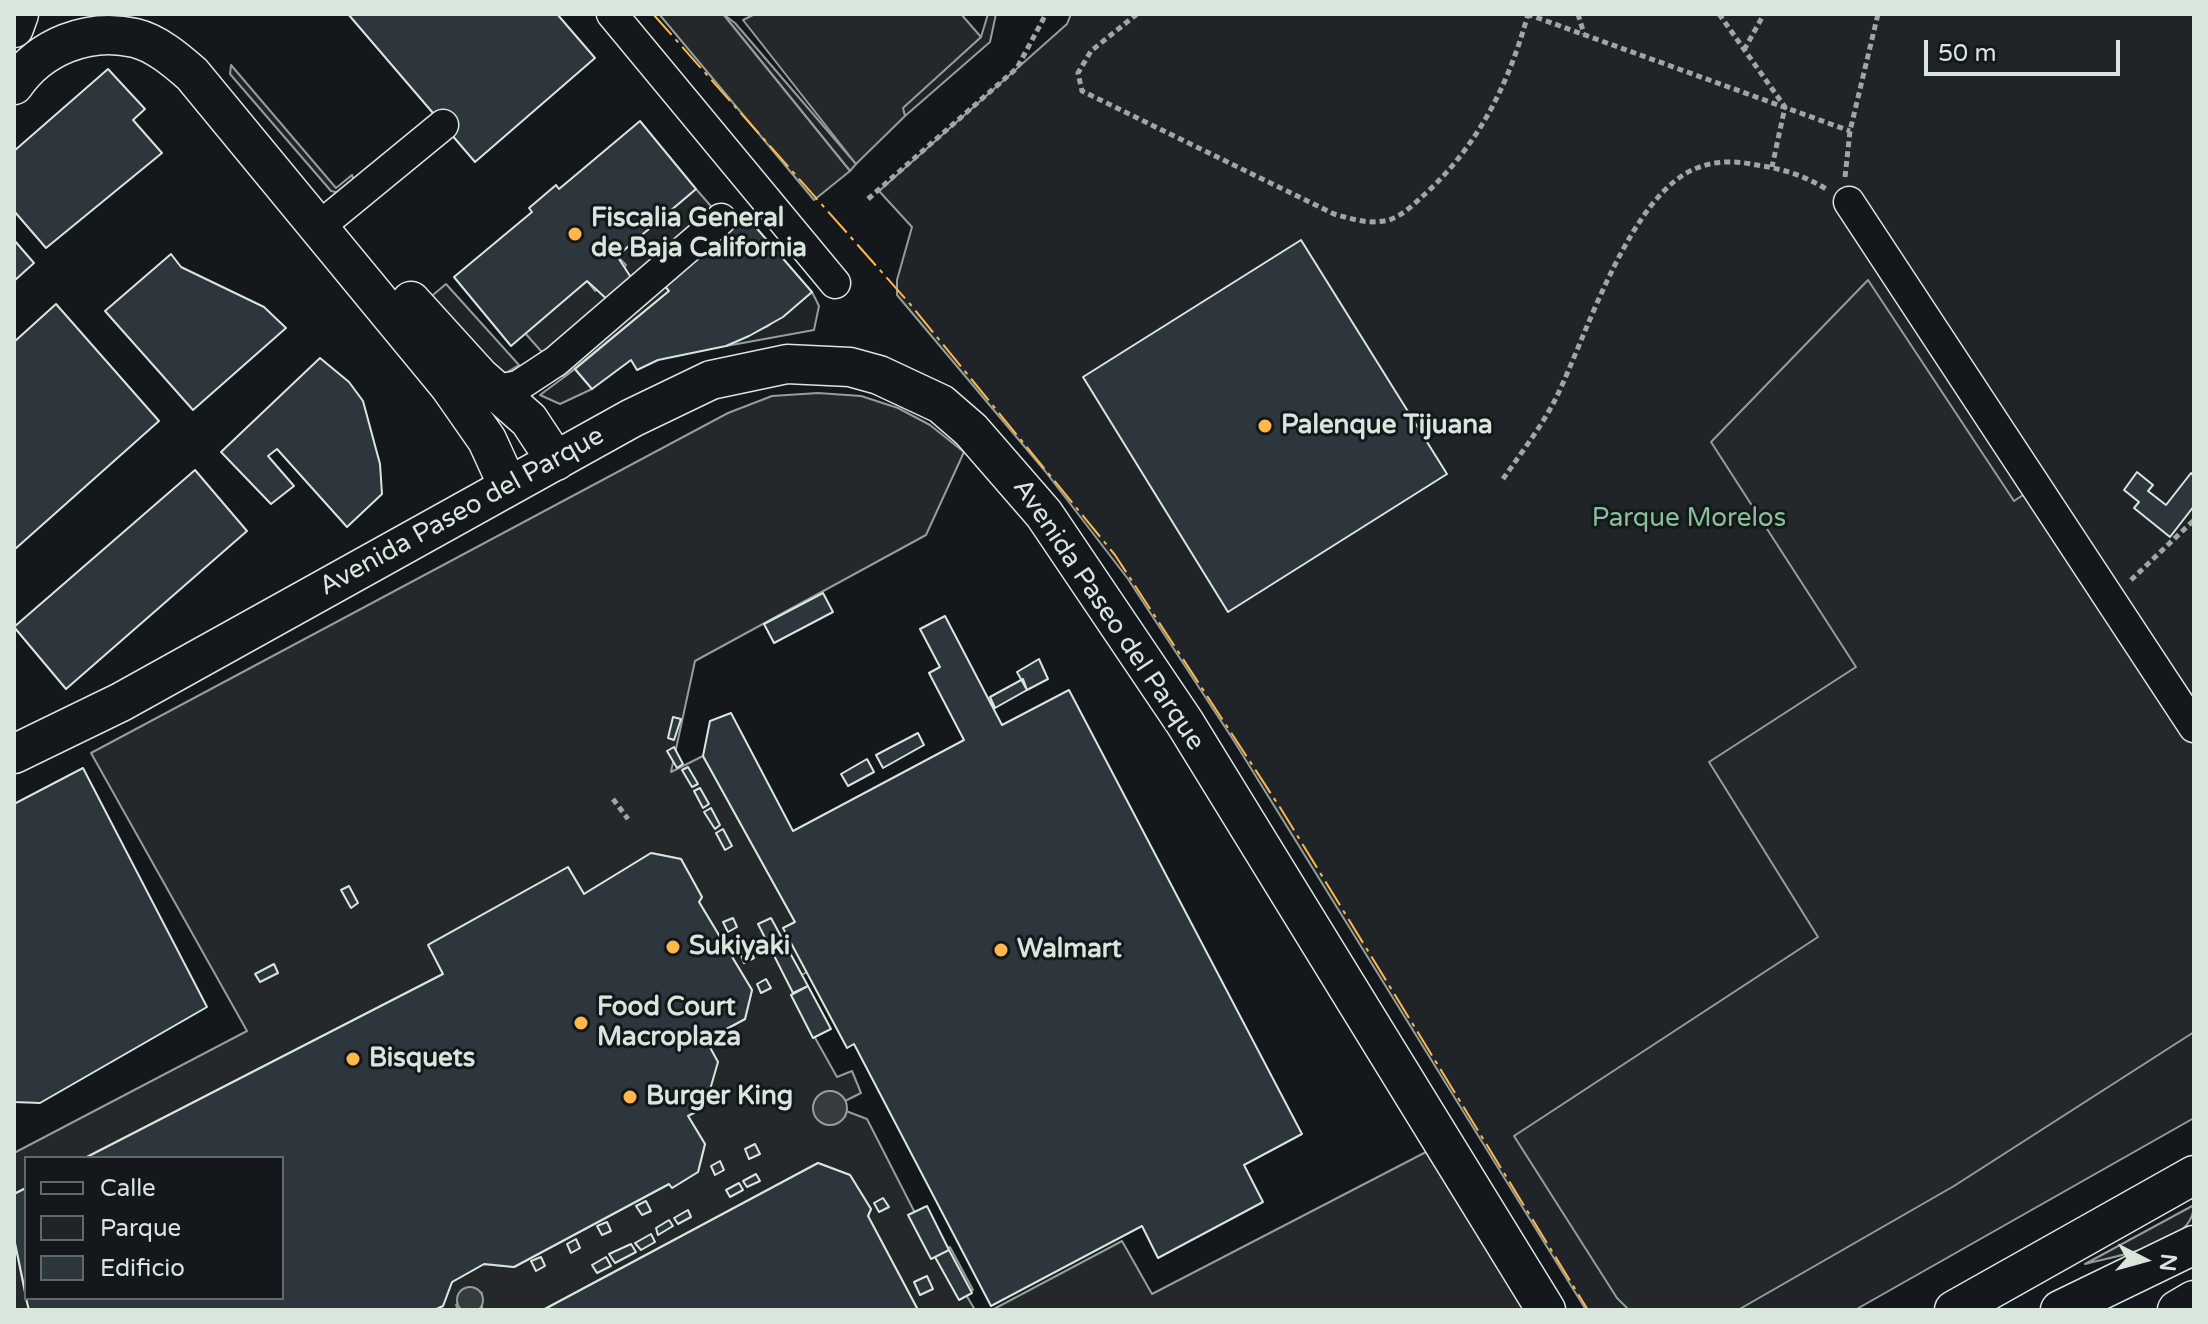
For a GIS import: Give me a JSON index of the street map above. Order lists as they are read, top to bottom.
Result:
{
  "streets": {
    "main road": ["Avenida Paseo del Parque"]
  },
  "parks": ["Parque Morelos"],
  "places": [
    "Fiscalia General de Baja California",
    "Palenque Tijuana",
    "Sukiyaki",
    "Walmart",
    "Food Court Macroplaza",
    "Bisquets",
    "Burger King"
  ],
  "legend": ["Calle", "Parque", "Edificio"],
  "scale_bar": "50 m",
  "north": "right"
}
